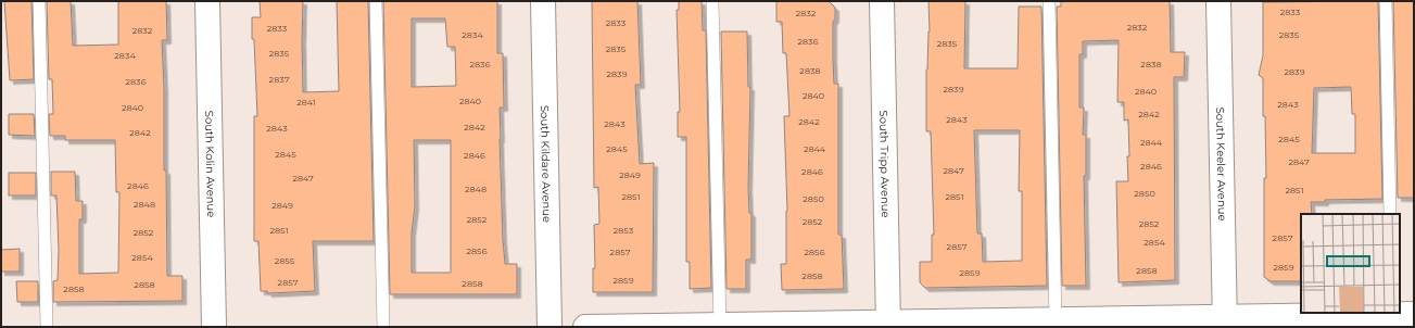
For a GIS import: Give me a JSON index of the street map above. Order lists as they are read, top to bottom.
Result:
{
  "streets": {
    "street": [
      "South Kolin Avenue",
      "South Kildare Avenue",
      "South Tripp Avenue",
      "South Keeler Avenue"
    ]
  },
  "house_numbers": [
    "2833",
    "2832",
    "2833",
    "2832",
    "2833",
    "2832",
    "2834",
    "2835",
    "2836",
    "2835",
    "2835",
    "2835",
    "2834",
    "2836",
    "2838",
    "2838",
    "2839",
    "2839",
    "2837",
    "2836",
    "2839",
    "2840",
    "2840",
    "2840",
    "2841",
    "2843",
    "2840",
    "2842",
    "2843",
    "2842",
    "2843",
    "2842",
    "2843",
    "2842",
    "2845",
    "2844",
    "2845",
    "2844",
    "2845",
    "2846",
    "2847",
    "2846",
    "2847",
    "2846",
    "2849",
    "2847",
    "2846",
    "2848",
    "2851",
    "2850",
    "2851",
    "2851",
    "2850",
    "2848",
    "2849",
    "2852",
    "2852",
    "2852",
    "2851",
    "2853",
    "2852",
    "2857",
    "2854",
    "2857",
    "2856",
    "2857",
    "2856",
    "2854",
    "2855",
    "2859",
    "2858",
    "2859",
    "2858",
    "2859",
    "2857",
    "2858",
    "2858",
    "2858"
  ]
}
